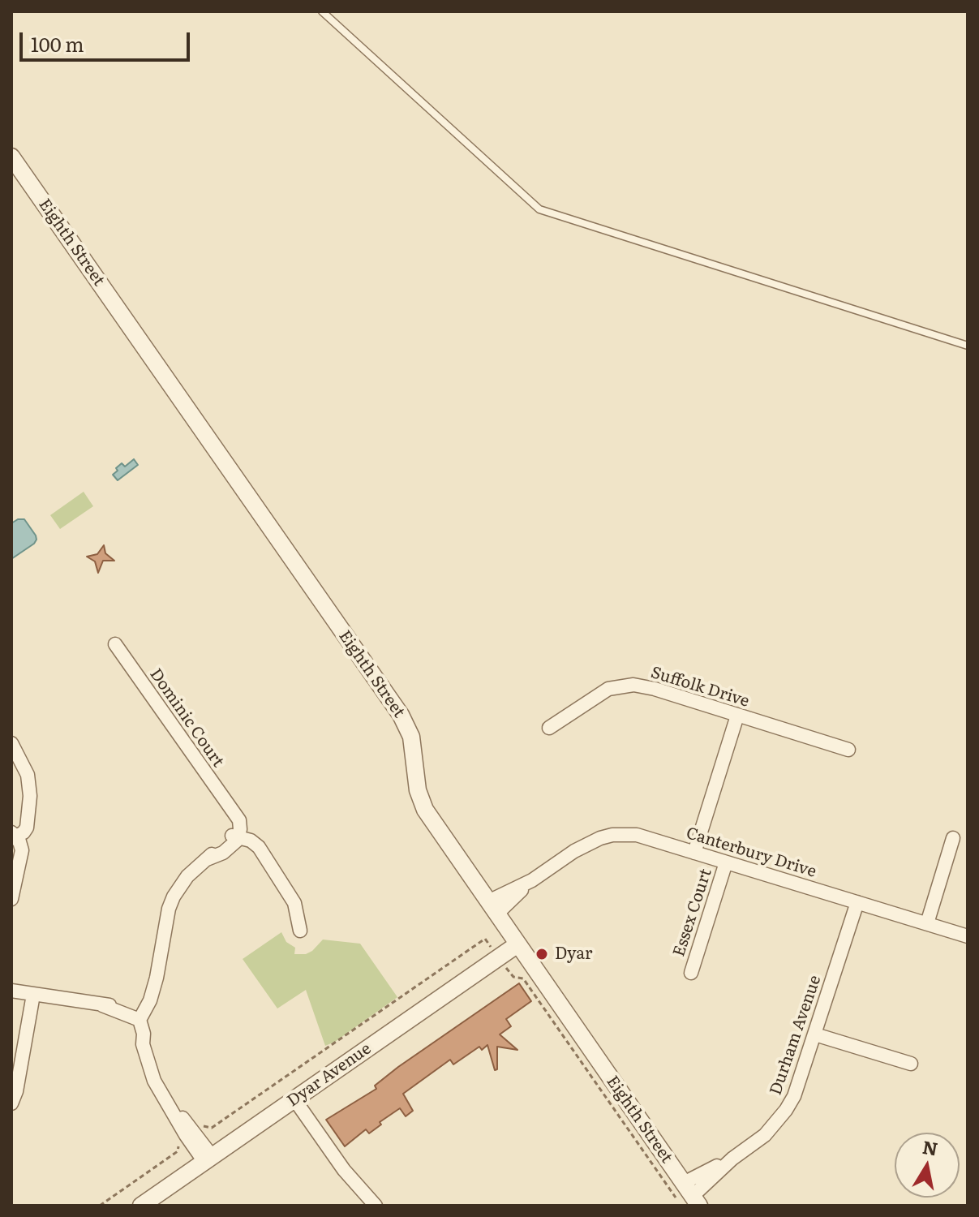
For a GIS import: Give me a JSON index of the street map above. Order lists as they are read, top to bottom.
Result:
{
  "streets": {
    "street": [
      "Eighth Street",
      "Suffolk Drive",
      "Dominic Court",
      "Canterbury Drive",
      "Essex Court",
      "Durham Avenue",
      "Dyar Avenue"
    ]
  },
  "crossings": [
    ["Eighth Street", "Canterbury Drive"],
    ["Eighth Street", "Durham Avenue"],
    ["Eighth Street", "Dyar Avenue"],
    ["Canterbury Drive", "Essex Court"],
    ["Canterbury Drive", "Durham Avenue"]
  ],
  "places": ["Dyar"],
  "scale_bar": "100 m",
  "north": "top"
}
